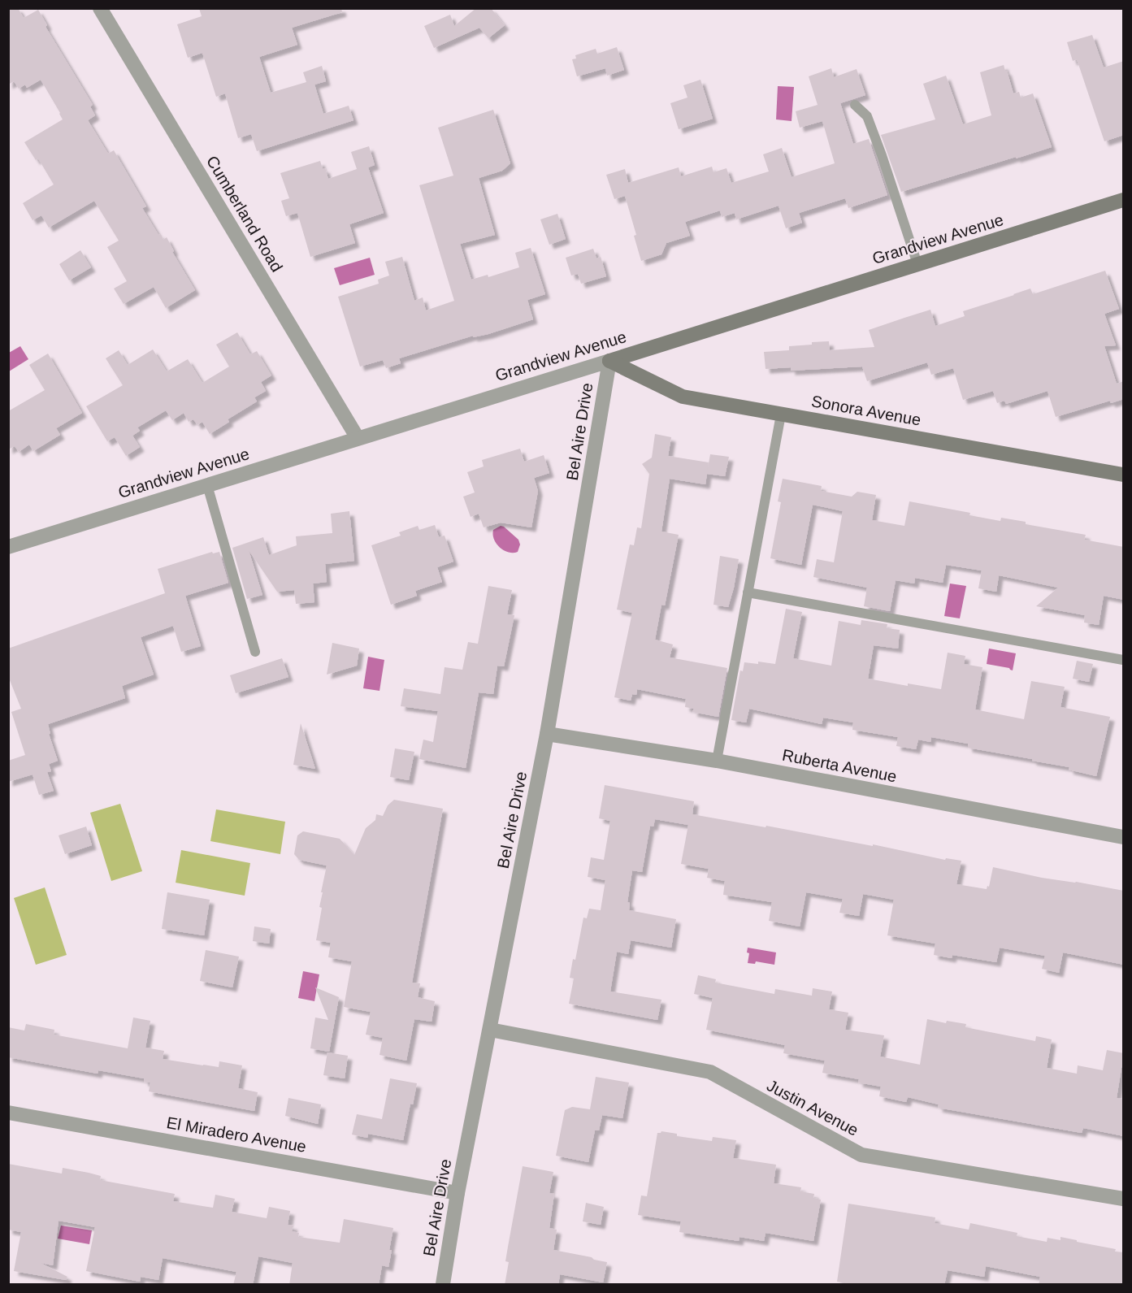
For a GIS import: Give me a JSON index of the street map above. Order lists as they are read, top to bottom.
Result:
{
  "streets": {
    "street": [
      "Cumberland Road",
      "Grandview Avenue",
      "Sonora Avenue",
      "Bel Aire Drive",
      "Ruberta Avenue",
      "Justin Avenue",
      "El Miradero Avenue"
    ]
  },
  "crossings": [
    ["Cumberland Road", "Grandview Avenue"],
    ["Grandview Avenue", "Sonora Avenue"],
    ["Grandview Avenue", "Bel Aire Drive"],
    ["Sonora Avenue", "Bel Aire Drive"],
    ["Bel Aire Drive", "Ruberta Avenue"],
    ["Bel Aire Drive", "Justin Avenue"],
    ["Bel Aire Drive", "El Miradero Avenue"]
  ]
}
